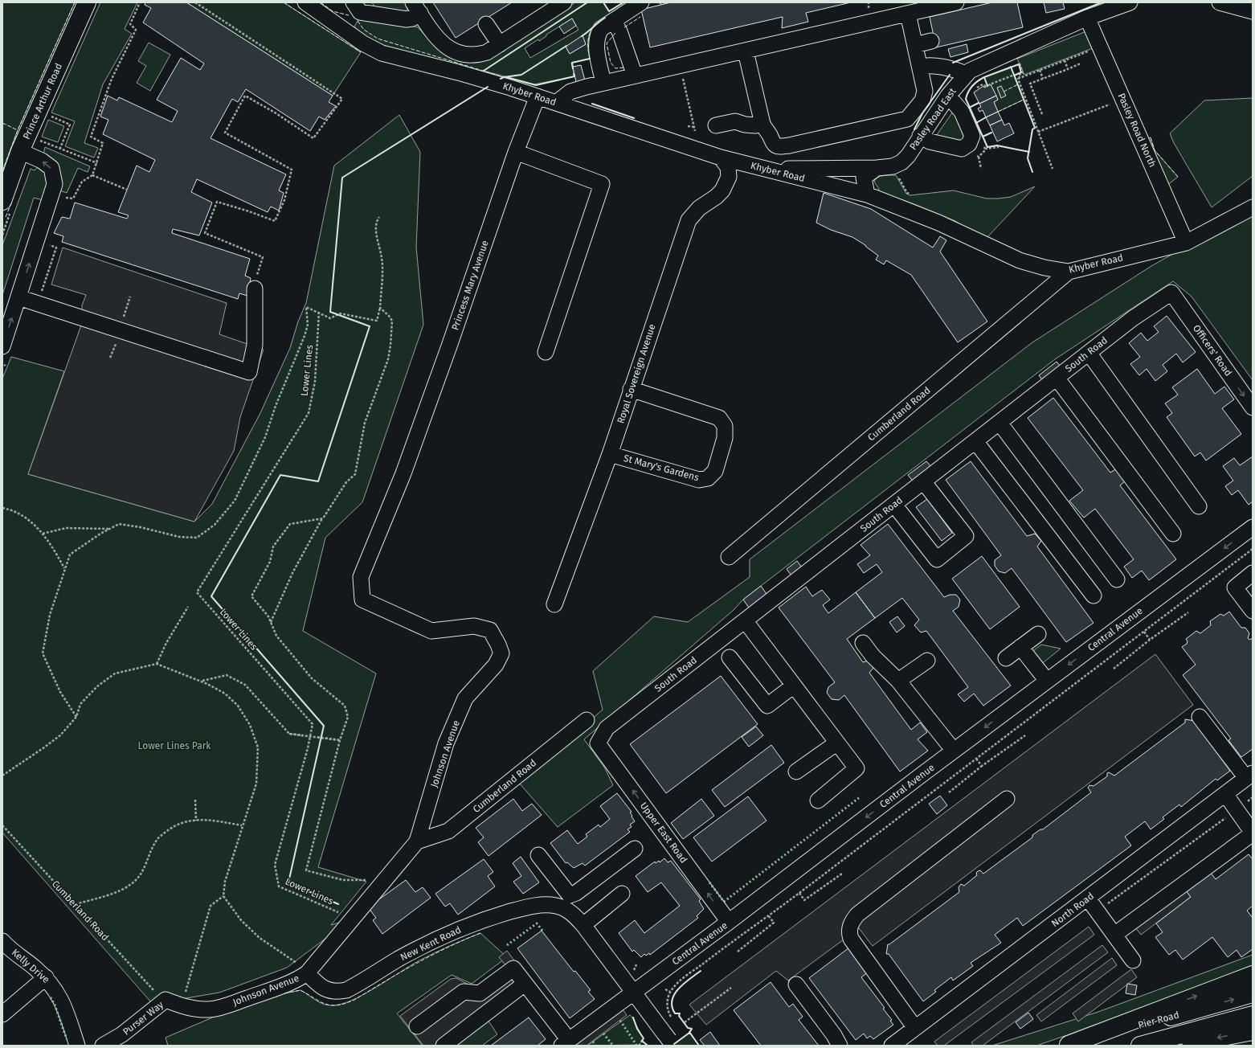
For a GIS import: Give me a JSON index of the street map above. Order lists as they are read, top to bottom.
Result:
{
  "streets": {
    "main road": ["Prince Arthur Road", "Pier Road"],
    "street": [
      "Khyber Road",
      "Pasley Road East",
      "Pasley Road North",
      "Princess Mary Avenue",
      "Officers' Road",
      "South Road",
      "Royal Sovereign Avenue",
      "Cumberland Road",
      "St Mary's Gardens",
      "Central Avenue",
      "Johnson Avenue",
      "Upper East Road",
      "North Road",
      "New Kent Road",
      "Kelly Drive",
      "Purser Way"
    ],
    "path": ["Lower Lines"]
  },
  "crossings": [
    ["Khyber Road", "Pasley Road East"],
    ["Khyber Road", "Pasley Road North"],
    ["Khyber Road", "Princess Mary Avenue"],
    ["Khyber Road", "Royal Sovereign Avenue"],
    ["Khyber Road", "Cumberland Road"],
    ["Pasley Road East", "Pasley Road North"],
    ["Princess Mary Avenue", "Johnson Avenue"],
    ["Officers' Road", "South Road"],
    ["South Road", "Upper East Road"],
    ["Lower Lines", "Johnson Avenue"],
    ["Royal Sovereign Avenue", "St Mary's Gardens"],
    ["Cumberland Road", "Johnson Avenue"],
    ["Cumberland Road", "Purser Way"],
    ["Central Avenue", "Upper East Road"],
    ["Central Avenue", "New Kent Road"],
    ["Johnson Avenue", "New Kent Road"],
    ["Johnson Avenue", "Purser Way"]
  ],
  "one_way": ["Central Avenue", "Upper East Road"],
  "parks": ["Lower Lines Park"]
}
